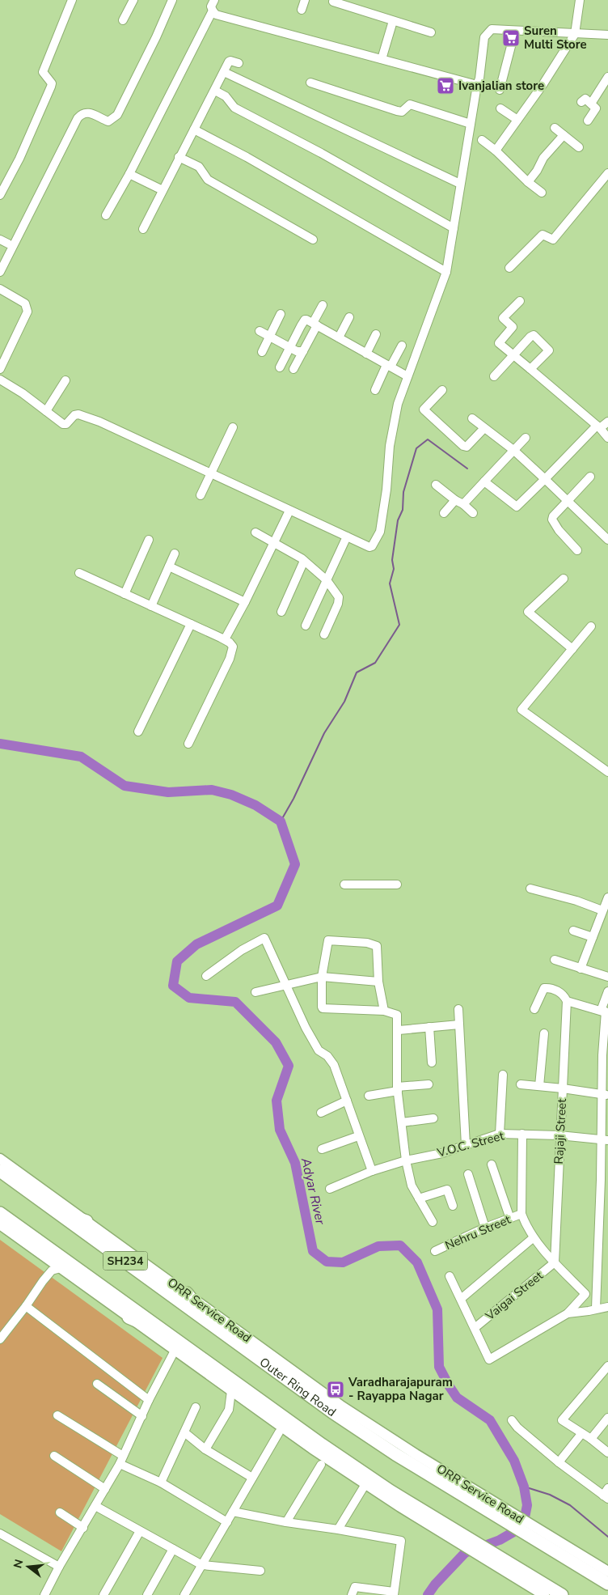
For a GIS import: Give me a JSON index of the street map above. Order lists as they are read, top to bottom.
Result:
{
  "streets": {
    "highway": ["SH234", "Outer Ring Road"],
    "main road": ["ORR Service Road"],
    "street": [
      "Rajaji Street",
      "V.O.C. Street",
      "Nehru Street",
      "Vaigai Street"
    ]
  },
  "crossings": [
    ["Rajaji Street", "V.O.C. Street"],
    ["Rajaji Street", "Vaigai Street"],
    ["ORR Service Road", "Outer Ring Road"]
  ],
  "water": ["Adyar River"],
  "places": {
    "supermarket": ["Suren Multi Store", "Ivanjalian store"],
    "bus stop": ["Varadharajapuram - Rayappa Nagar"]
  },
  "north": "left"
}
